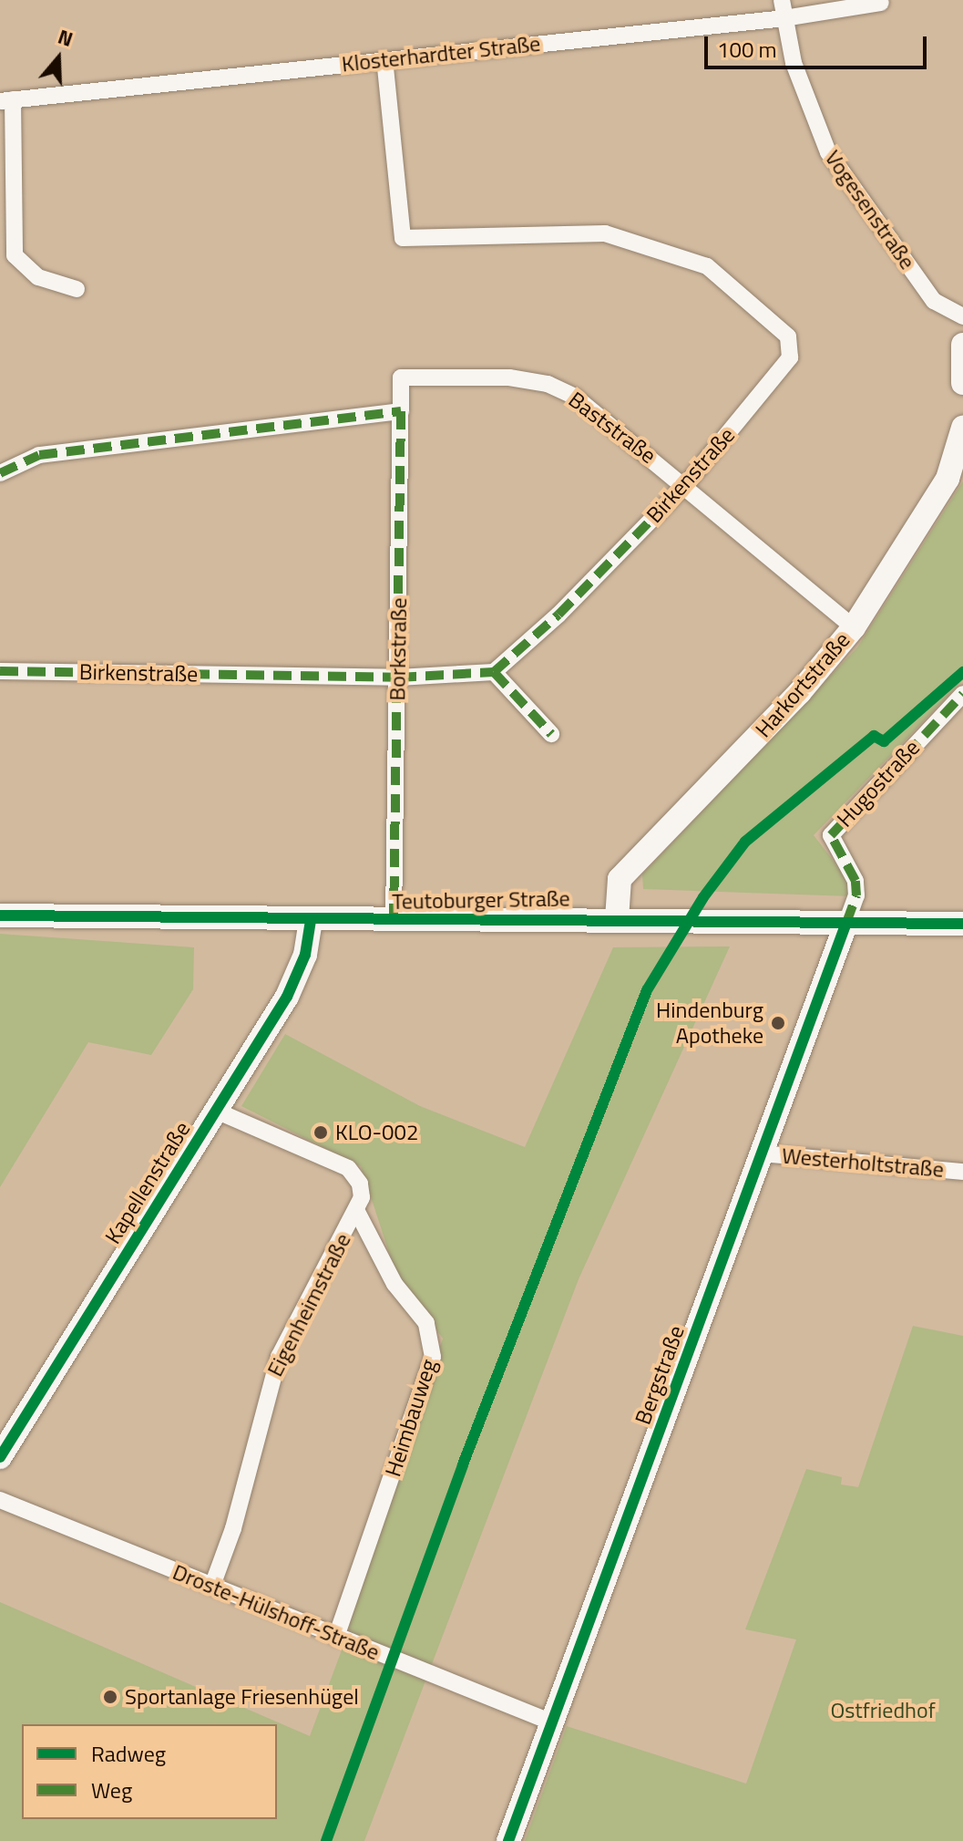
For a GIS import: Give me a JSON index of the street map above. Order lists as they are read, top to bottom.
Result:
{
  "streets": {
    "street": [
      "Klosterhardter Straße",
      "Vogesenstraße",
      "Baststraße",
      "Birkenstraße",
      "Borkstraße",
      "Harkortstraße",
      "Hugostraße",
      "Teutoburger Straße",
      "Westerholtstraße",
      "Kapellenstraße",
      "Eigenheimstraße",
      "Bergstraße",
      "Heimbauweg",
      "Droste-Hülshoff-Straße"
    ]
  },
  "crossings": [
    ["Klosterhardter Straße", "Vogesenstraße"],
    ["Klosterhardter Straße", "Birkenstraße"],
    ["Baststraße", "Birkenstraße"],
    ["Baststraße", "Borkstraße"],
    ["Baststraße", "Harkortstraße"],
    ["Birkenstraße", "Borkstraße"],
    ["Borkstraße", "Teutoburger Straße"],
    ["Harkortstraße", "Teutoburger Straße"],
    ["Hugostraße", "Teutoburger Straße"],
    ["Hugostraße", "Bergstraße"],
    ["Teutoburger Straße", "Kapellenstraße"],
    ["Teutoburger Straße", "Bergstraße"],
    ["Westerholtstraße", "Bergstraße"],
    ["Kapellenstraße", "Eigenheimstraße"],
    ["Eigenheimstraße", "Heimbauweg"],
    ["Eigenheimstraße", "Droste-Hülshoff-Straße"],
    ["Bergstraße", "Droste-Hülshoff-Straße"],
    ["Heimbauweg", "Droste-Hülshoff-Straße"]
  ],
  "parks": ["Ostfriedhof"],
  "places": ["Hindenburg Apotheke", "KLO-002", "Sportanlage Friesenhügel"],
  "legend": ["Radweg", "Weg"],
  "scale_bar": "100 m",
  "north": "top"
}
